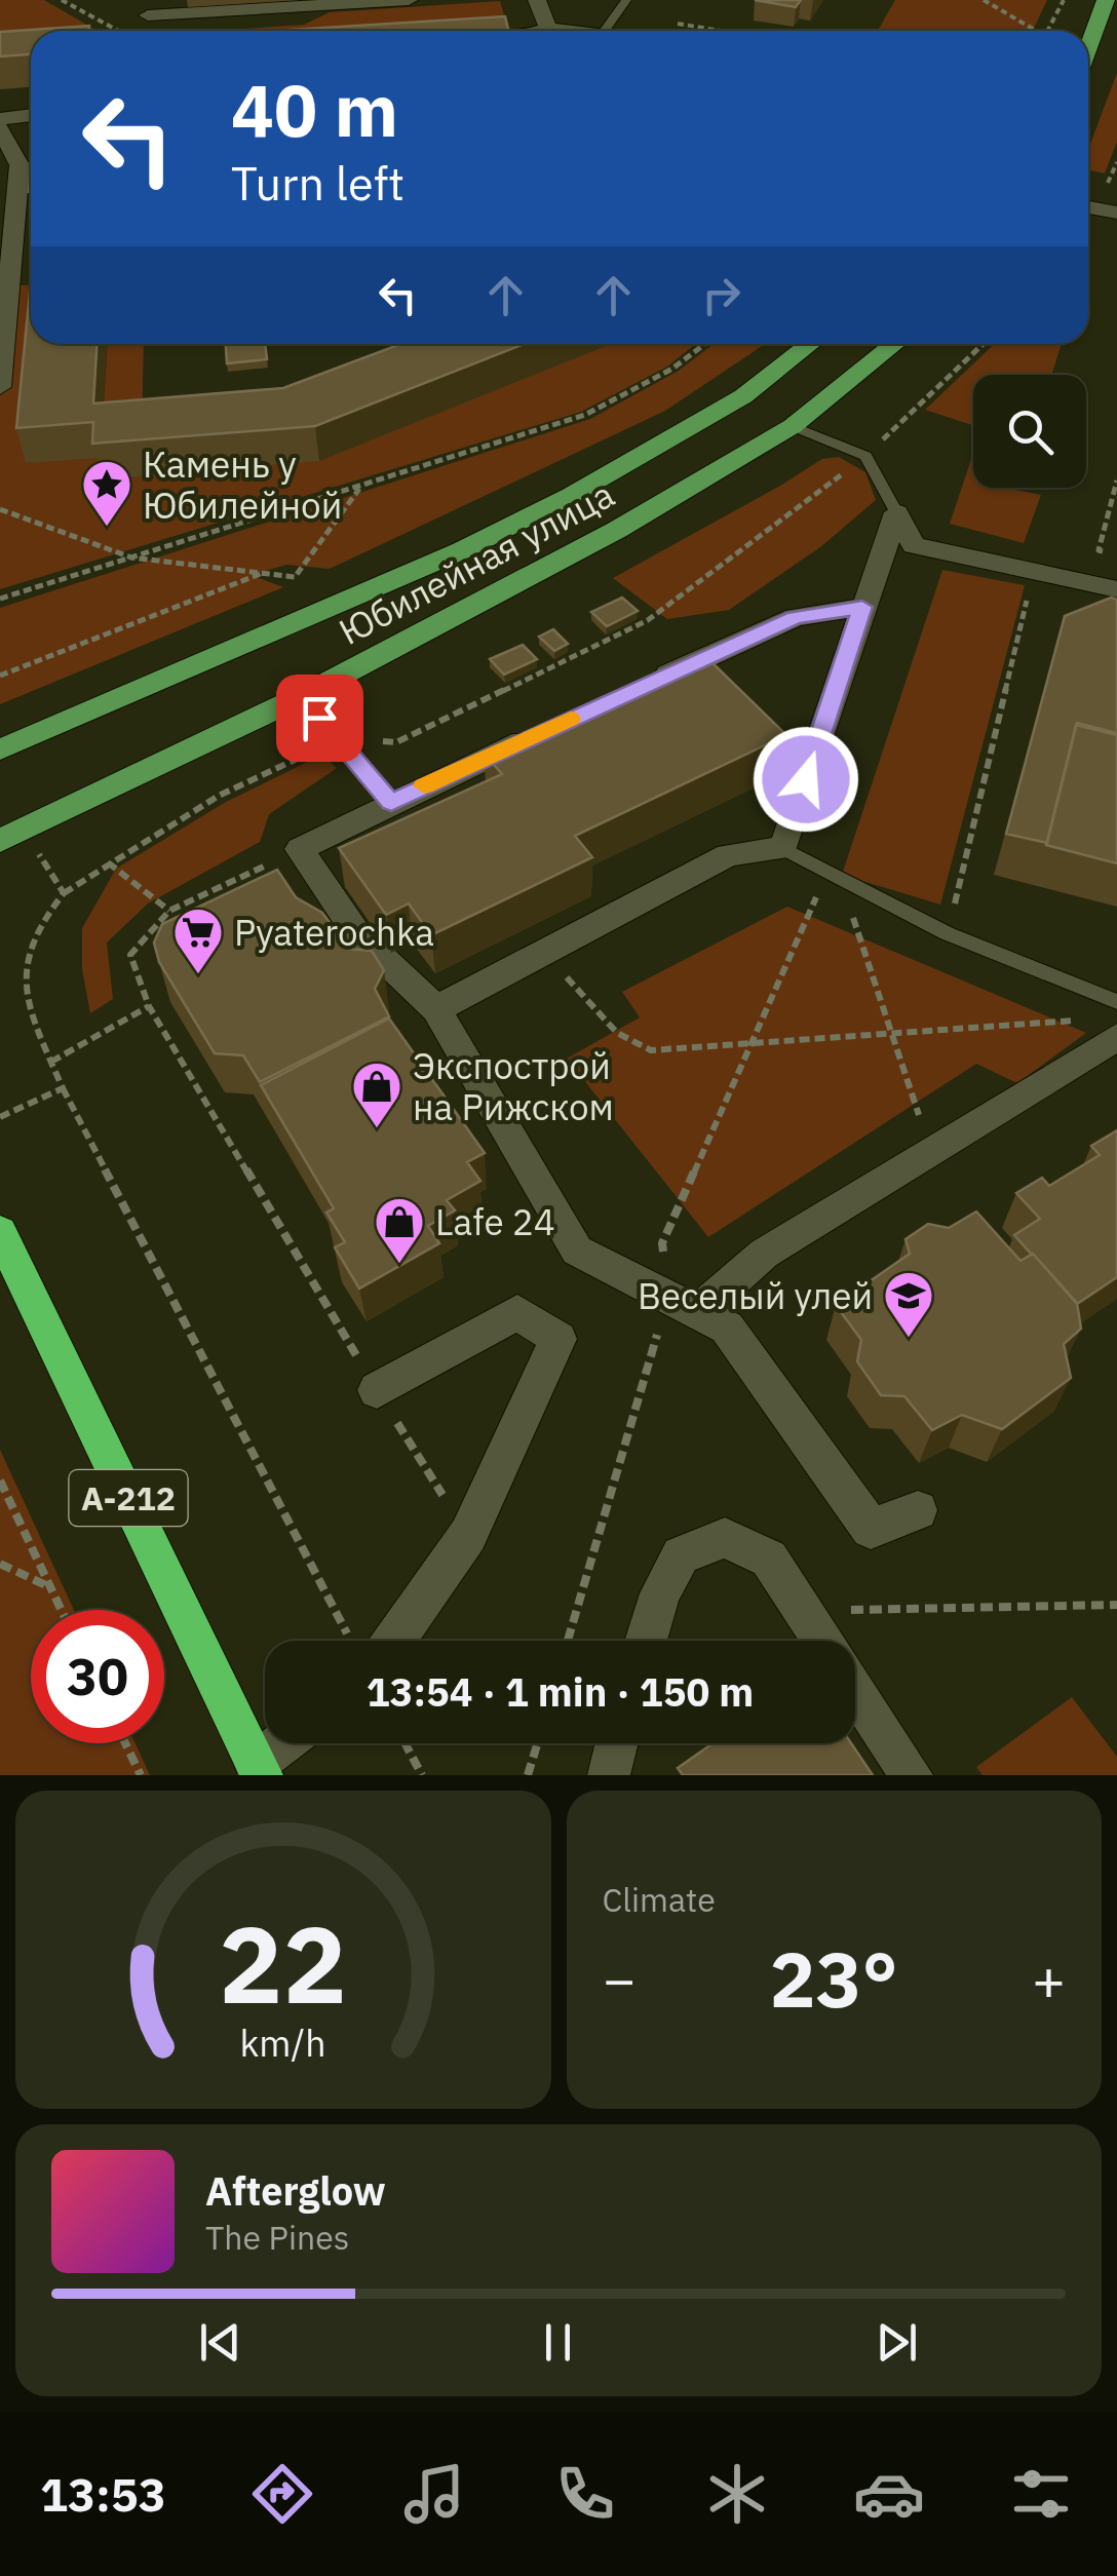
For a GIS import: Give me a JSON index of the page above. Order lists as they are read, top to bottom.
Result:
{
  "streets": {
    "highway": ["А-212"],
    "main road": ["Юбилейная улица"]
  },
  "places": {
    "place": ["Камень у Юбилейной"],
    "supermarket": ["Pyaterochka"],
    "shop": ["Экспострой на Рижском", "Lafe 24"],
    "school or university": ["Веселый улей"]
  },
  "page": {
    "turn": ["40 m", "Turn left"],
    "limit": "30",
    "trip": "13:54 · 1 min · 150 m",
    "tile": "Climate",
    "heat": ["−", "23°", "+"],
    "song": ["Afterglow", "The Pines"],
    "tabs": "13:53",
    "gauge": ["22", "km/h"]
  }
}
